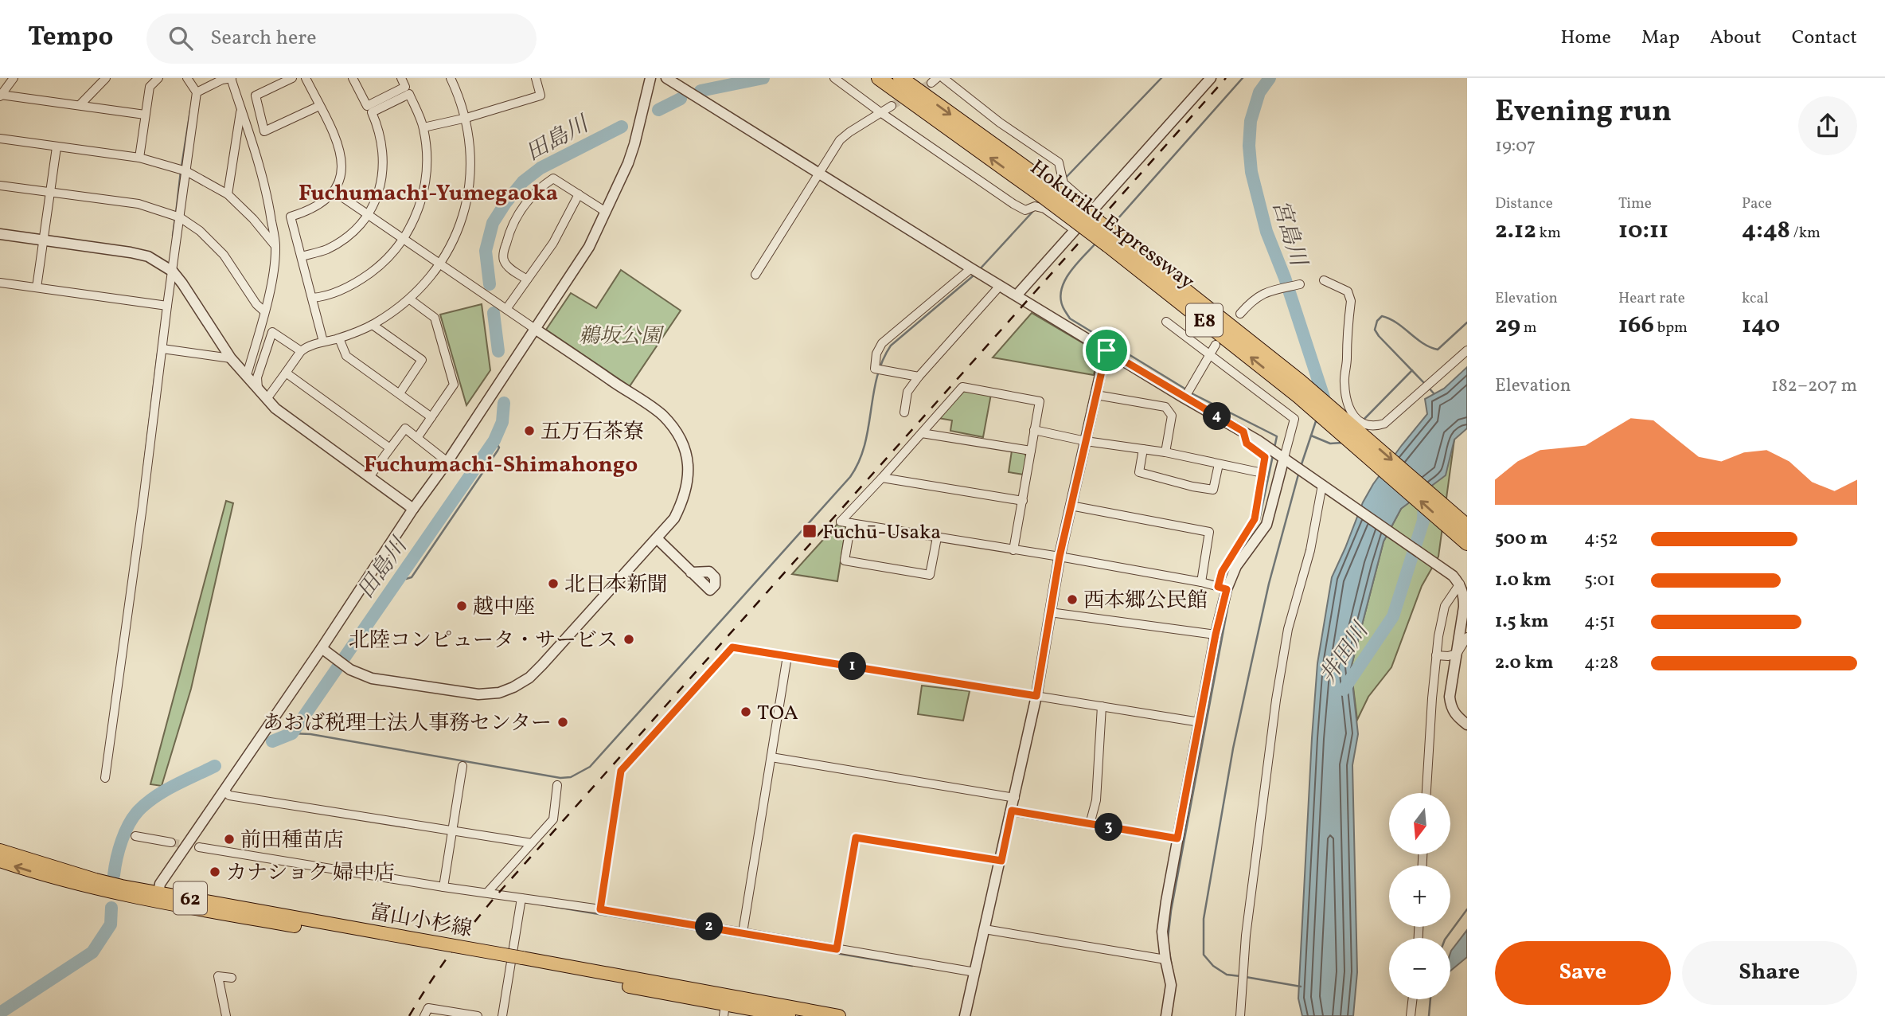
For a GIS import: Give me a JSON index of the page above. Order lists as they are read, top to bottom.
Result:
{
  "streets": {
    "highway": ["Hokuriku Expressway", "E8"],
    "main road": ["62", "富山小杉線"]
  },
  "districts": ["Fuchumachi-Yumegaoka", "Fuchumachi-Shimahongo"],
  "water": ["田島川", "宮島川", "井田川"],
  "parks": ["鵜坂公園"],
  "places": {
    "other": [
      "五万石茶寮",
      "北日本新聞",
      "西本郷公民館",
      "越中座",
      "北陸コンピュータ・サービス",
      "TOA",
      "あおば税理士法人事務センター",
      "前田種苗店",
      "カナショク 婦中店"
    ],
    "transit": ["Fuchū-Usaka"]
  },
  "north": "bottom",
  "page": {
    "header": "Tempo",
    "search": "Search here",
    "nav": [
      "Home",
      "Map",
      "About",
      "Contact"
    ],
    "heading": ["Evening run", "19:07"],
    "stats": [
      ["Distance", "2.12 km"],
      ["Time", "10:11"],
      ["Pace", "4:48 /km"],
      ["Elevation", "29 m"],
      ["Heart rate", "166 bpm"],
      ["kcal", "140"]
    ],
    "chart": ["Elevation", "182–207 m"],
    "pins": [
      "4",
      "1",
      "3",
      "2"
    ],
    "list": [
      {
        "name": "500 m",
        "note": "4:52"
      },
      {
        "name": "1.0 km",
        "note": "5:01"
      },
      {
        "name": "1.5 km",
        "note": "4:51"
      },
      {
        "name": "2.0 km",
        "note": "4:28"
      }
    ],
    "map_buttons": ["+", "−"],
    "buttons": ["Save", "Share"]
  }
}
